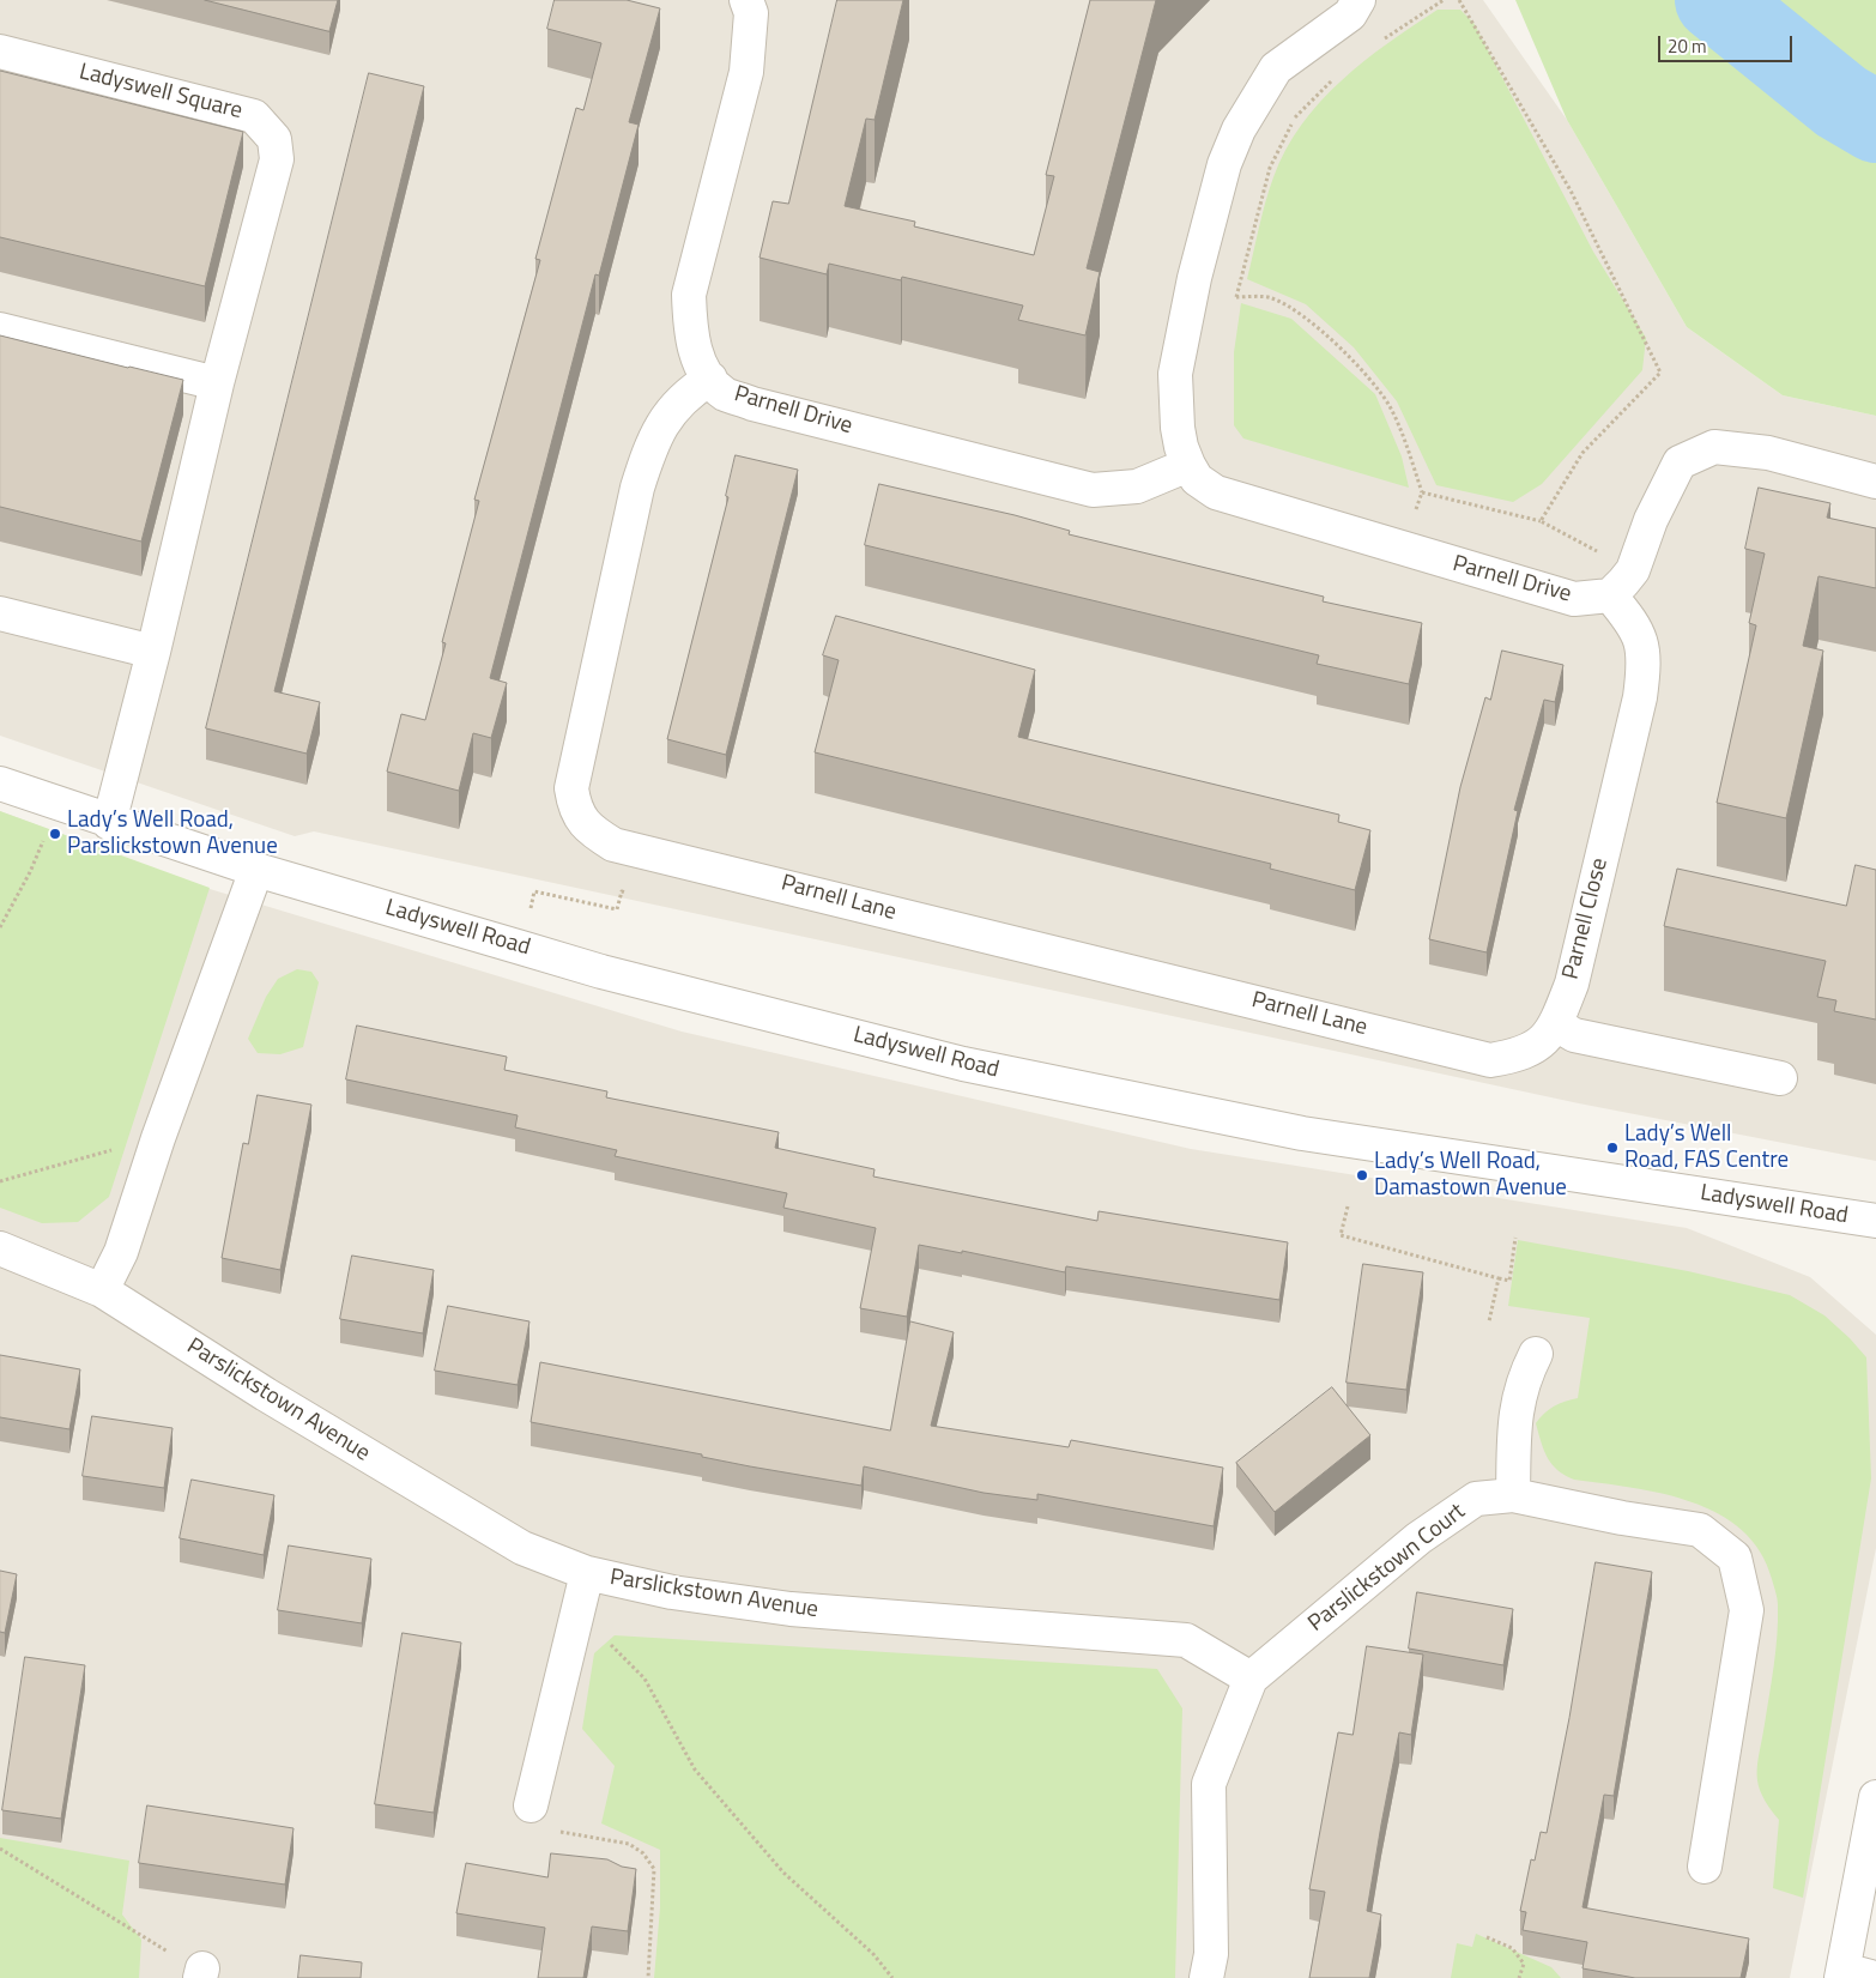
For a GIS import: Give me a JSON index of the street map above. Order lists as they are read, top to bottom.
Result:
{
  "streets": {
    "street": [
      "Ladyswell Square",
      "Parnell Drive",
      "Parnell Lane",
      "Parnell Close",
      "Ladyswell Road",
      "Parslickstown Avenue",
      "Parslickstown Court"
    ]
  },
  "crossings": [
    ["Ladyswell Square", "Ladyswell Road"],
    ["Parnell Drive", "Parnell Lane"],
    ["Parnell Drive", "Parnell Close"],
    ["Parnell Lane", "Parnell Close"],
    ["Parslickstown Avenue", "Parslickstown Court"]
  ],
  "places": ["Lady’s Well Road, Parslickstown Avenue", "Lady’s Well Road, FAS Centre", "Lady’s Well Road, Damastown Avenue"],
  "scale_bar": "20 m"
}
